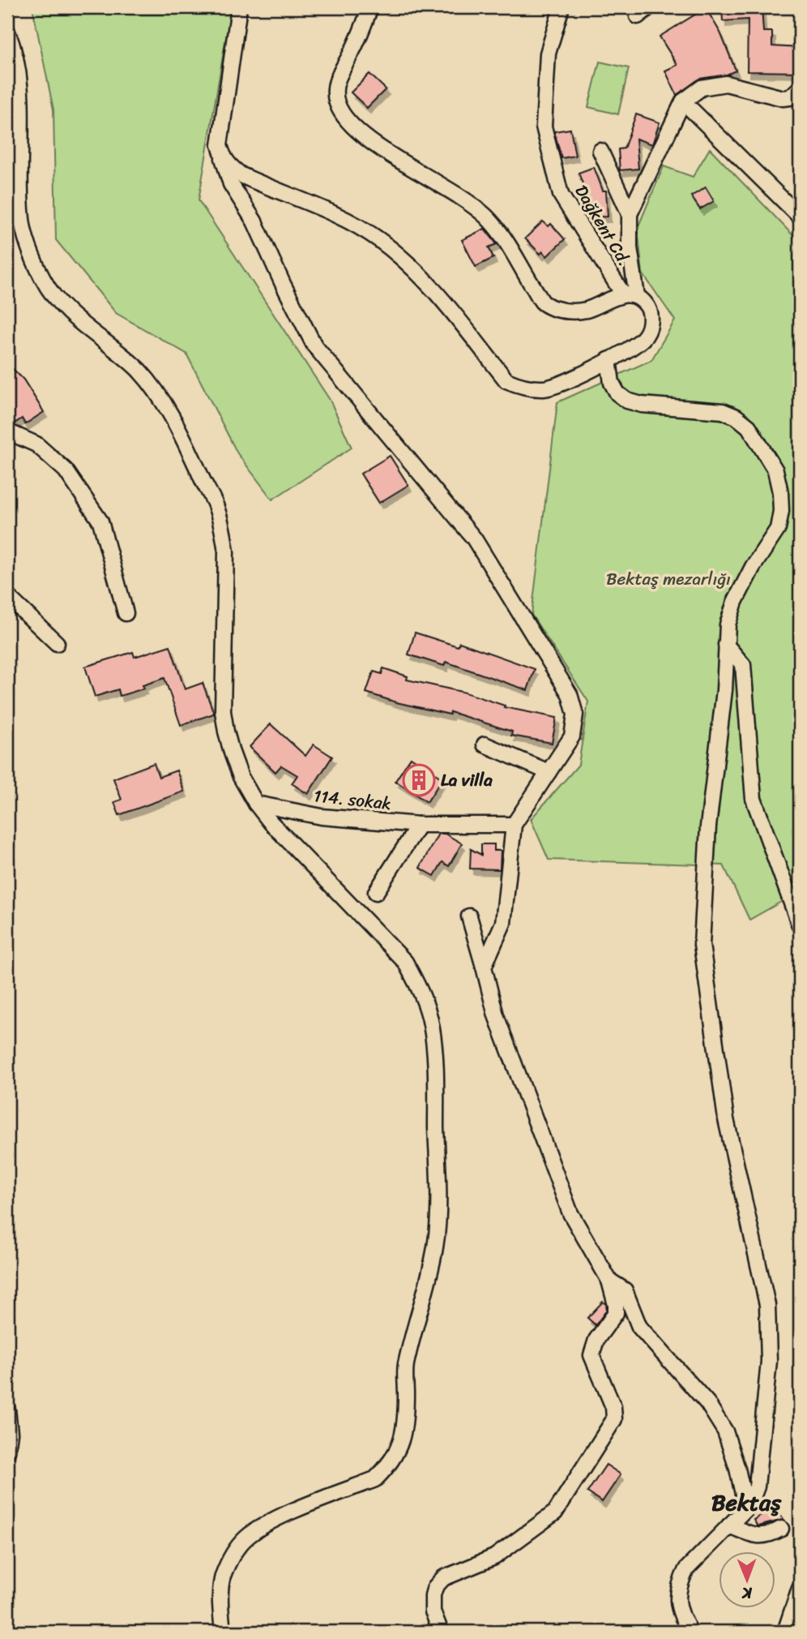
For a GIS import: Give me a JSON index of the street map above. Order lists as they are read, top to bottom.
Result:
{
  "streets": {
    "street": ["Dağkent Cd.", "114. sokak"]
  },
  "districts": ["Bektaş"],
  "parks": ["Bektaş mezarlığı"],
  "places": {
    "building": ["La villa"]
  },
  "north": "bottom"
}
